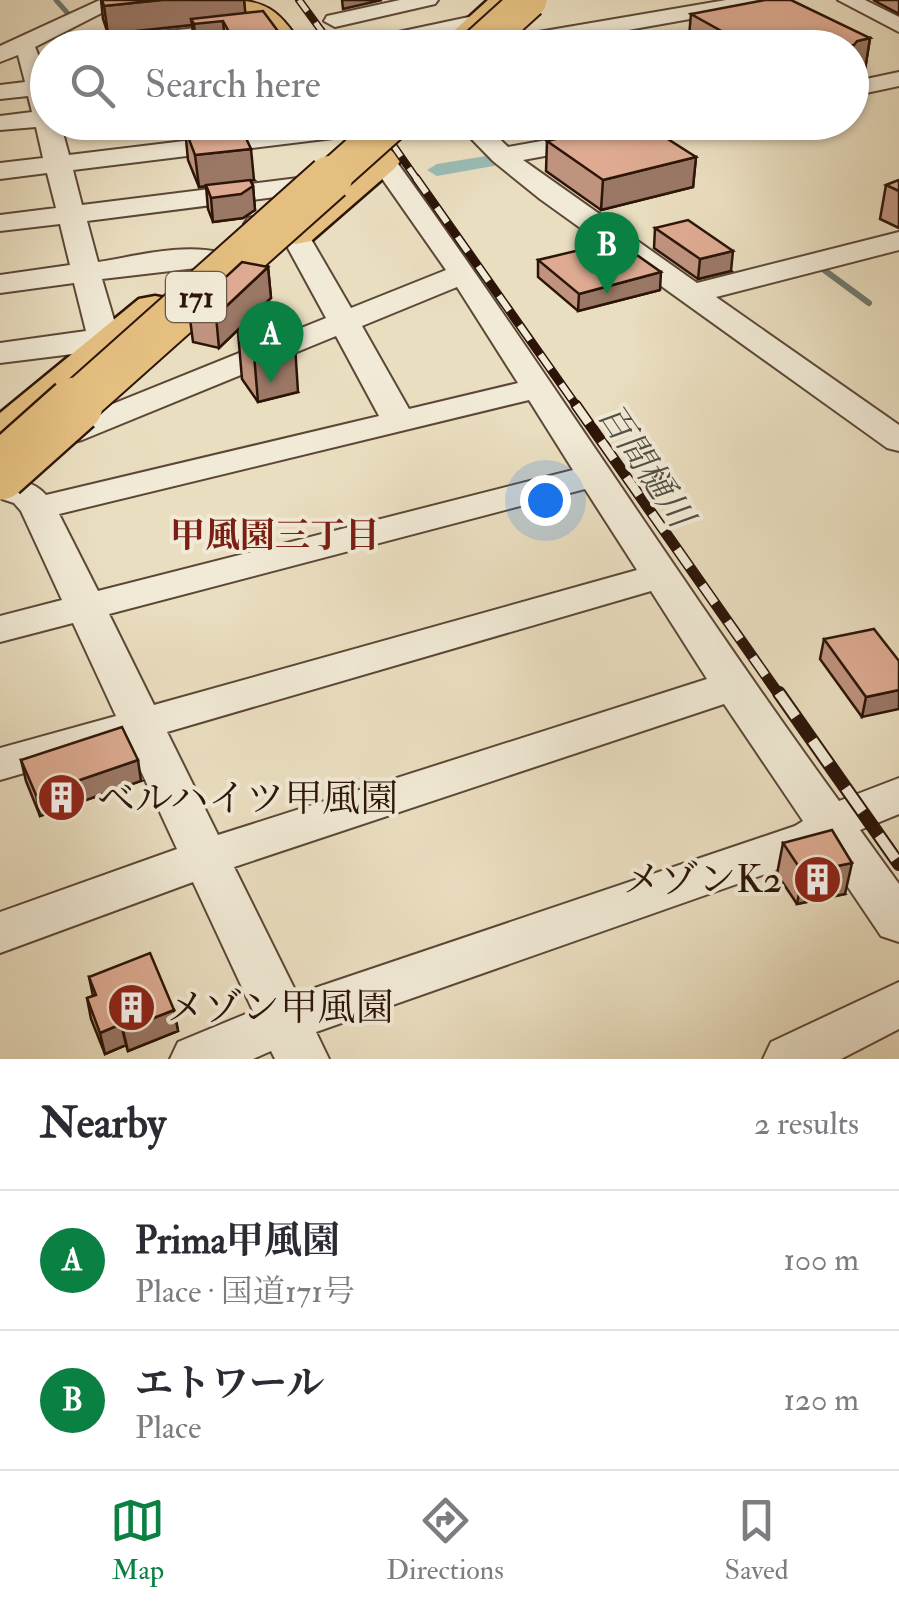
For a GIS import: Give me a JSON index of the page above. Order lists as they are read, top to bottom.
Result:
{
  "streets": {
    "highway": ["171"]
  },
  "districts": ["甲風園三丁目"],
  "water": ["百間樋川"],
  "places": {
    "building": ["ベルハイツ甲風園", "メゾンK2", "メゾン甲風園"]
  },
  "page": {
    "search": "Search here",
    "pins": ["B", "A"],
    "heading": ["Nearby", "2 results"],
    "list": [
      {
        "mark": "A",
        "name": "Prima甲風園",
        "note": "Place · 国道171号",
        "value": "100 m"
      },
      {
        "mark": "B",
        "name": "エトワール",
        "note": "Place",
        "value": "120 m"
      }
    ],
    "nav": ["Map", "Directions", "Saved"]
  }
}
